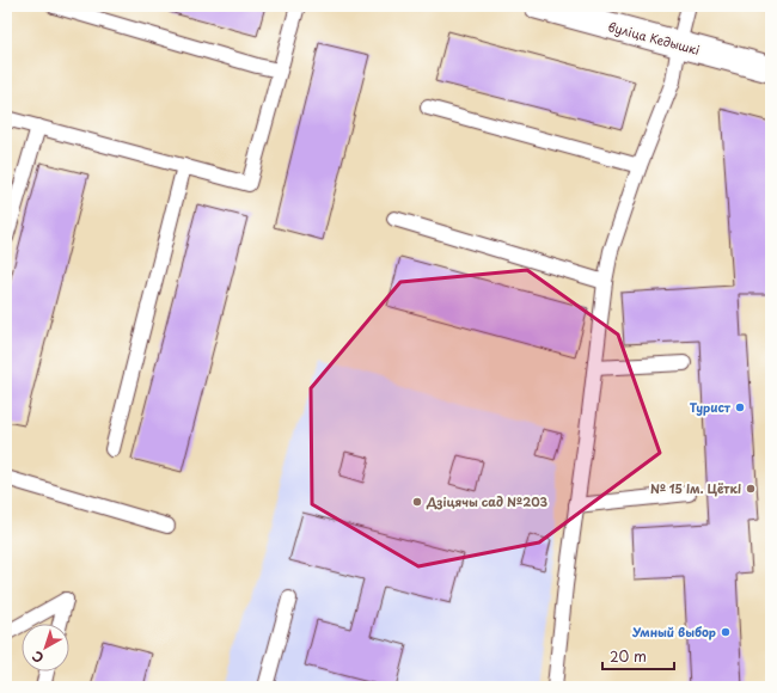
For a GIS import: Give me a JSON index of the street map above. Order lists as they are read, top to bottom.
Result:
{
  "streets": {
    "street": ["вуліца Кедышкі"]
  },
  "places": [
    "Турист",
    "№ 15 ім. Цёткі",
    "Дзіцячы сад №203",
    "Умный выбор"
  ],
  "scale_bar": "20 m",
  "north": "bottom left"
}
